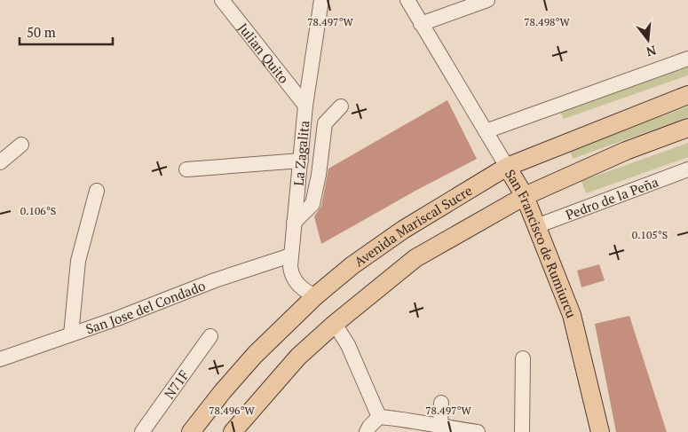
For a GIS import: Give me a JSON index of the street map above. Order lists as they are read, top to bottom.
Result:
{
  "streets": {
    "main road": ["Avenida Mariscal Sucre", "San Francisco de Rumiurcu"],
    "street": [
      "Julian Quito",
      "La Zagalita",
      "Pedro de la Peña",
      "San Jose del Condado",
      "N71F"
    ]
  },
  "crossings": [
    ["Julian Quito", "La Zagalita"],
    ["La Zagalita", "Avenida Mariscal Sucre"],
    ["La Zagalita", "San Jose del Condado"],
    ["Pedro de la Peña", "San Francisco de Rumiurcu"],
    ["Avenida Mariscal Sucre", "San Francisco de Rumiurcu"]
  ],
  "scale_bar": "50 m",
  "north": "bottom",
  "coordinates": [
    "78.497°W",
    "78.498°W",
    "0.106°S",
    "0.105°S",
    "78.496°W"
  ]
}
